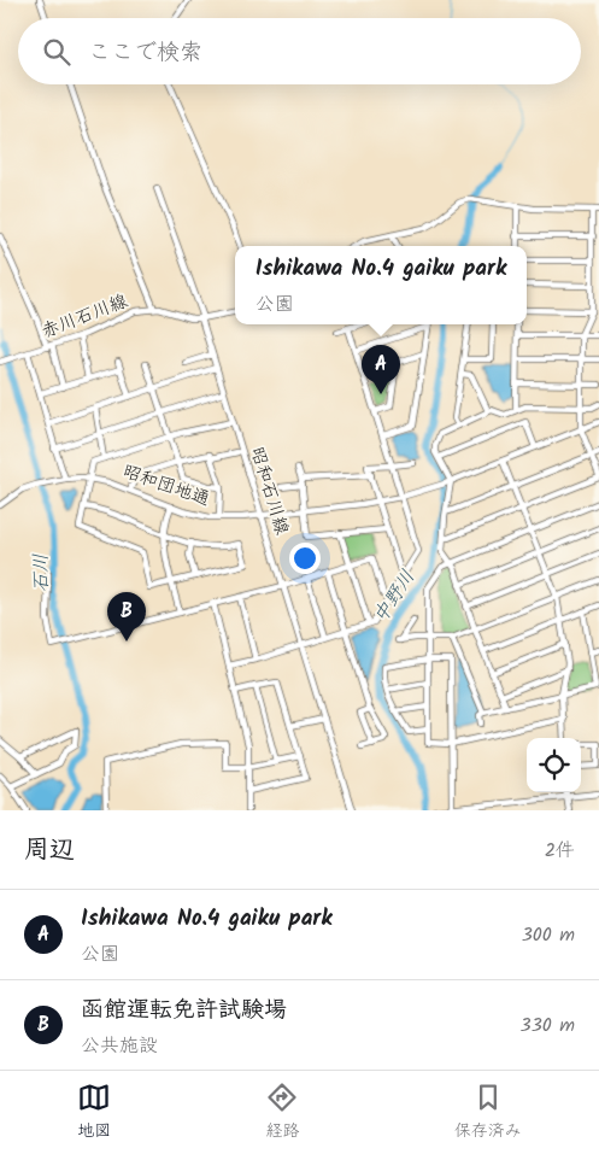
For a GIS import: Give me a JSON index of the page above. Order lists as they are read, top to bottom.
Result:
{
  "streets": {
    "street": ["赤川石川線", "昭和団地通", "昭和石川線"]
  },
  "crossings": [
    ["赤川石川線", "昭和石川線"],
    ["昭和団地通", "昭和石川線"]
  ],
  "water": ["石川", "中野川"],
  "page": {
    "search": "ここで検索",
    "popup": ["Ishikawa No.4 gaiku park", "公園"],
    "pins": ["A", "B"],
    "heading": ["周辺", "2件"],
    "list": [
      {
        "mark": "A",
        "name": "Ishikawa No.4 gaiku park",
        "note": "公園",
        "value": "300 m"
      },
      {
        "mark": "B",
        "name": "函館運転免許試験場",
        "note": "公共施設",
        "value": "330 m"
      }
    ],
    "nav": ["地図", "経路", "保存済み"]
  }
}
